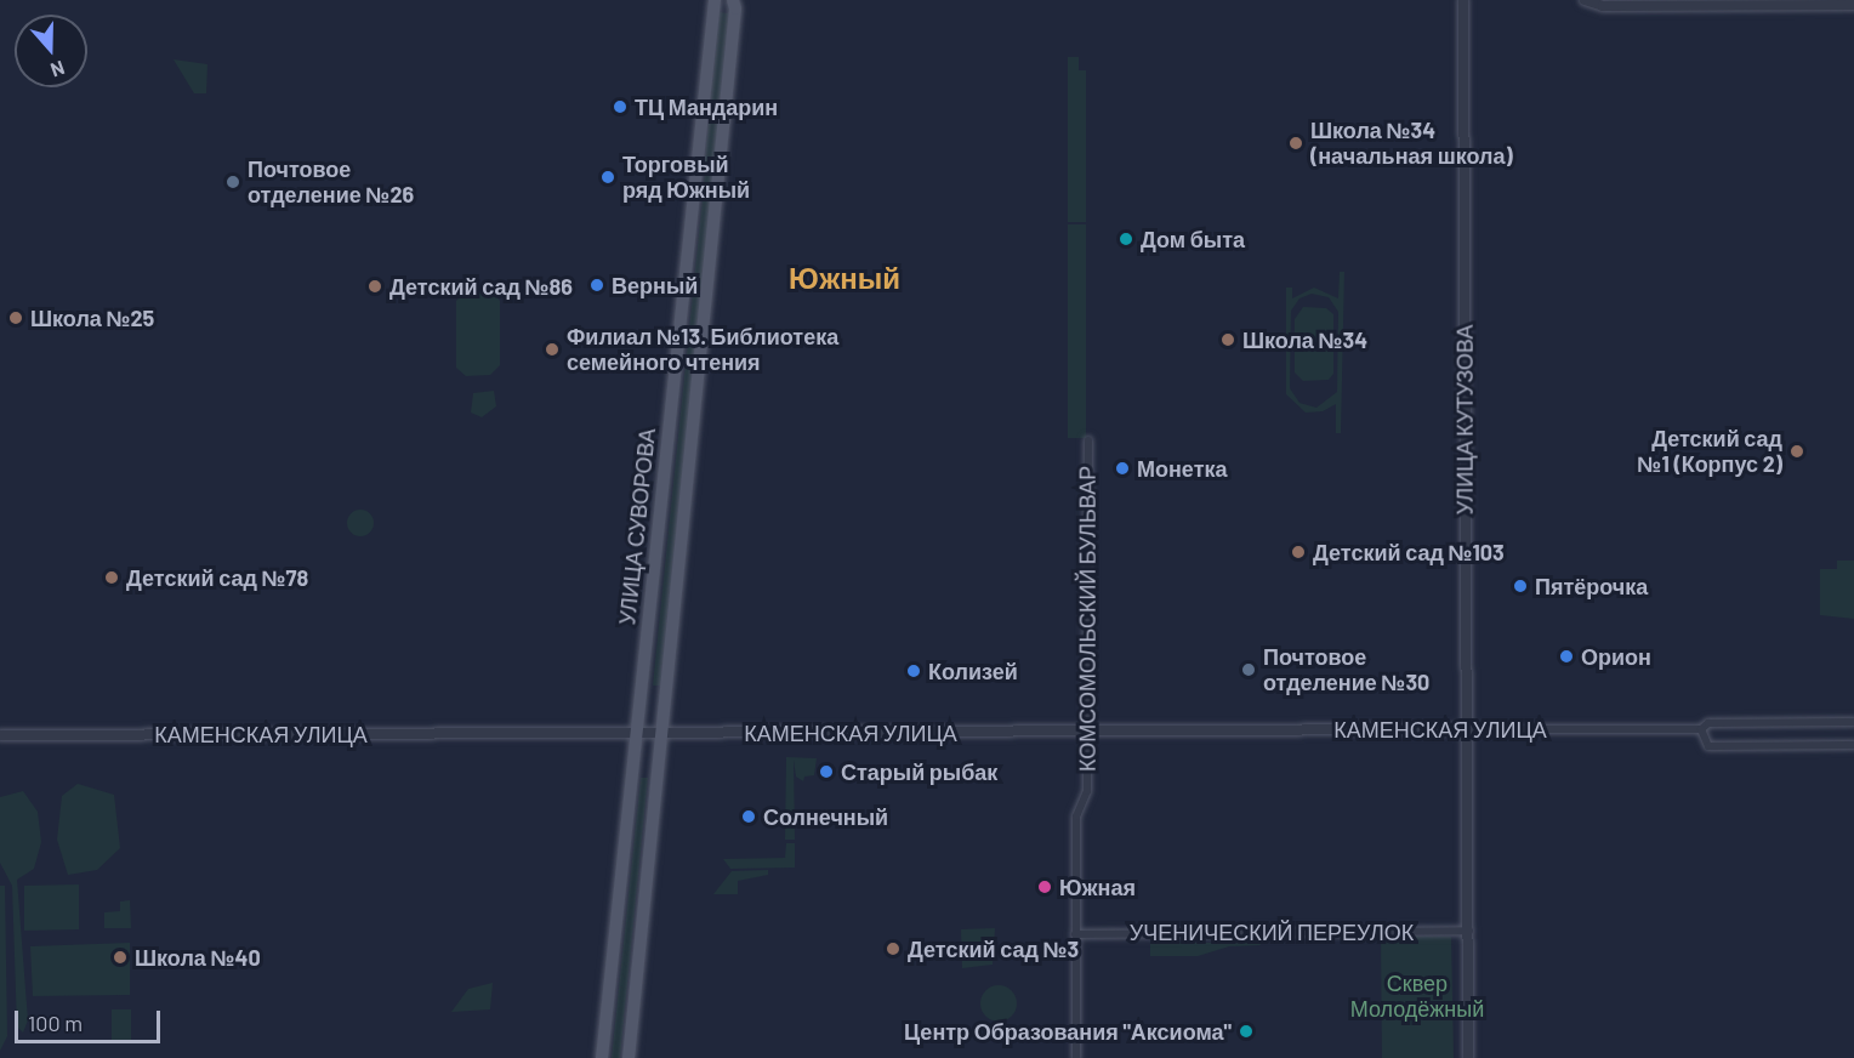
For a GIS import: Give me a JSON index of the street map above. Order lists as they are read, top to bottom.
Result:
{
  "streets": {
    "main road": ["УЛИЦА СУВОРОВА"],
    "street": [
      "УЛИЦА КУТУЗОВА",
      "КОМСОМОЛЬСКИЙ БУЛЬВАР",
      "КАМЕНСКАЯ УЛИЦА",
      "УЧЕНИЧЕСКИЙ ПЕРЕУЛОК"
    ]
  },
  "crossings": [
    ["УЛИЦА КУТУЗОВА", "КАМЕНСКАЯ УЛИЦА"],
    ["УЛИЦА КУТУЗОВА", "УЧЕНИЧЕСКИЙ ПЕРЕУЛОК"],
    ["УЛИЦА СУВОРОВА", "КАМЕНСКАЯ УЛИЦА"],
    ["КОМСОМОЛЬСКИЙ БУЛЬВАР", "КАМЕНСКАЯ УЛИЦА"],
    ["КОМСОМОЛЬСКИЙ БУЛЬВАР", "УЧЕНИЧЕСКИЙ ПЕРЕУЛОК"]
  ],
  "districts": ["Южный"],
  "parks": ["Сквер Молодёжный"],
  "places": [
    "ТЦ Мандарин",
    "Школа №34 (начальная школа)",
    "Торговый ряд Южный",
    "Почтовое отделение №26",
    "Дом быта",
    "Верный",
    "Детский сад №86",
    "Школа №25",
    "Школа №34",
    "Филиал №13. Библиотека семейного чтения",
    "Детский сад №1 (Корпус 2)",
    "Монетка",
    "Детский сад №103",
    "Детский сад №78",
    "Пятёрочка",
    "Орион",
    "Почтовое отделение №30",
    "Колизей",
    "Старый рыбак",
    "Солнечный",
    "Южная",
    "Детский сад №3",
    "Школа №40",
    "Центр Образования \"Аксиома\""
  ],
  "scale_bar": "100 m",
  "north": "bottom"
}
